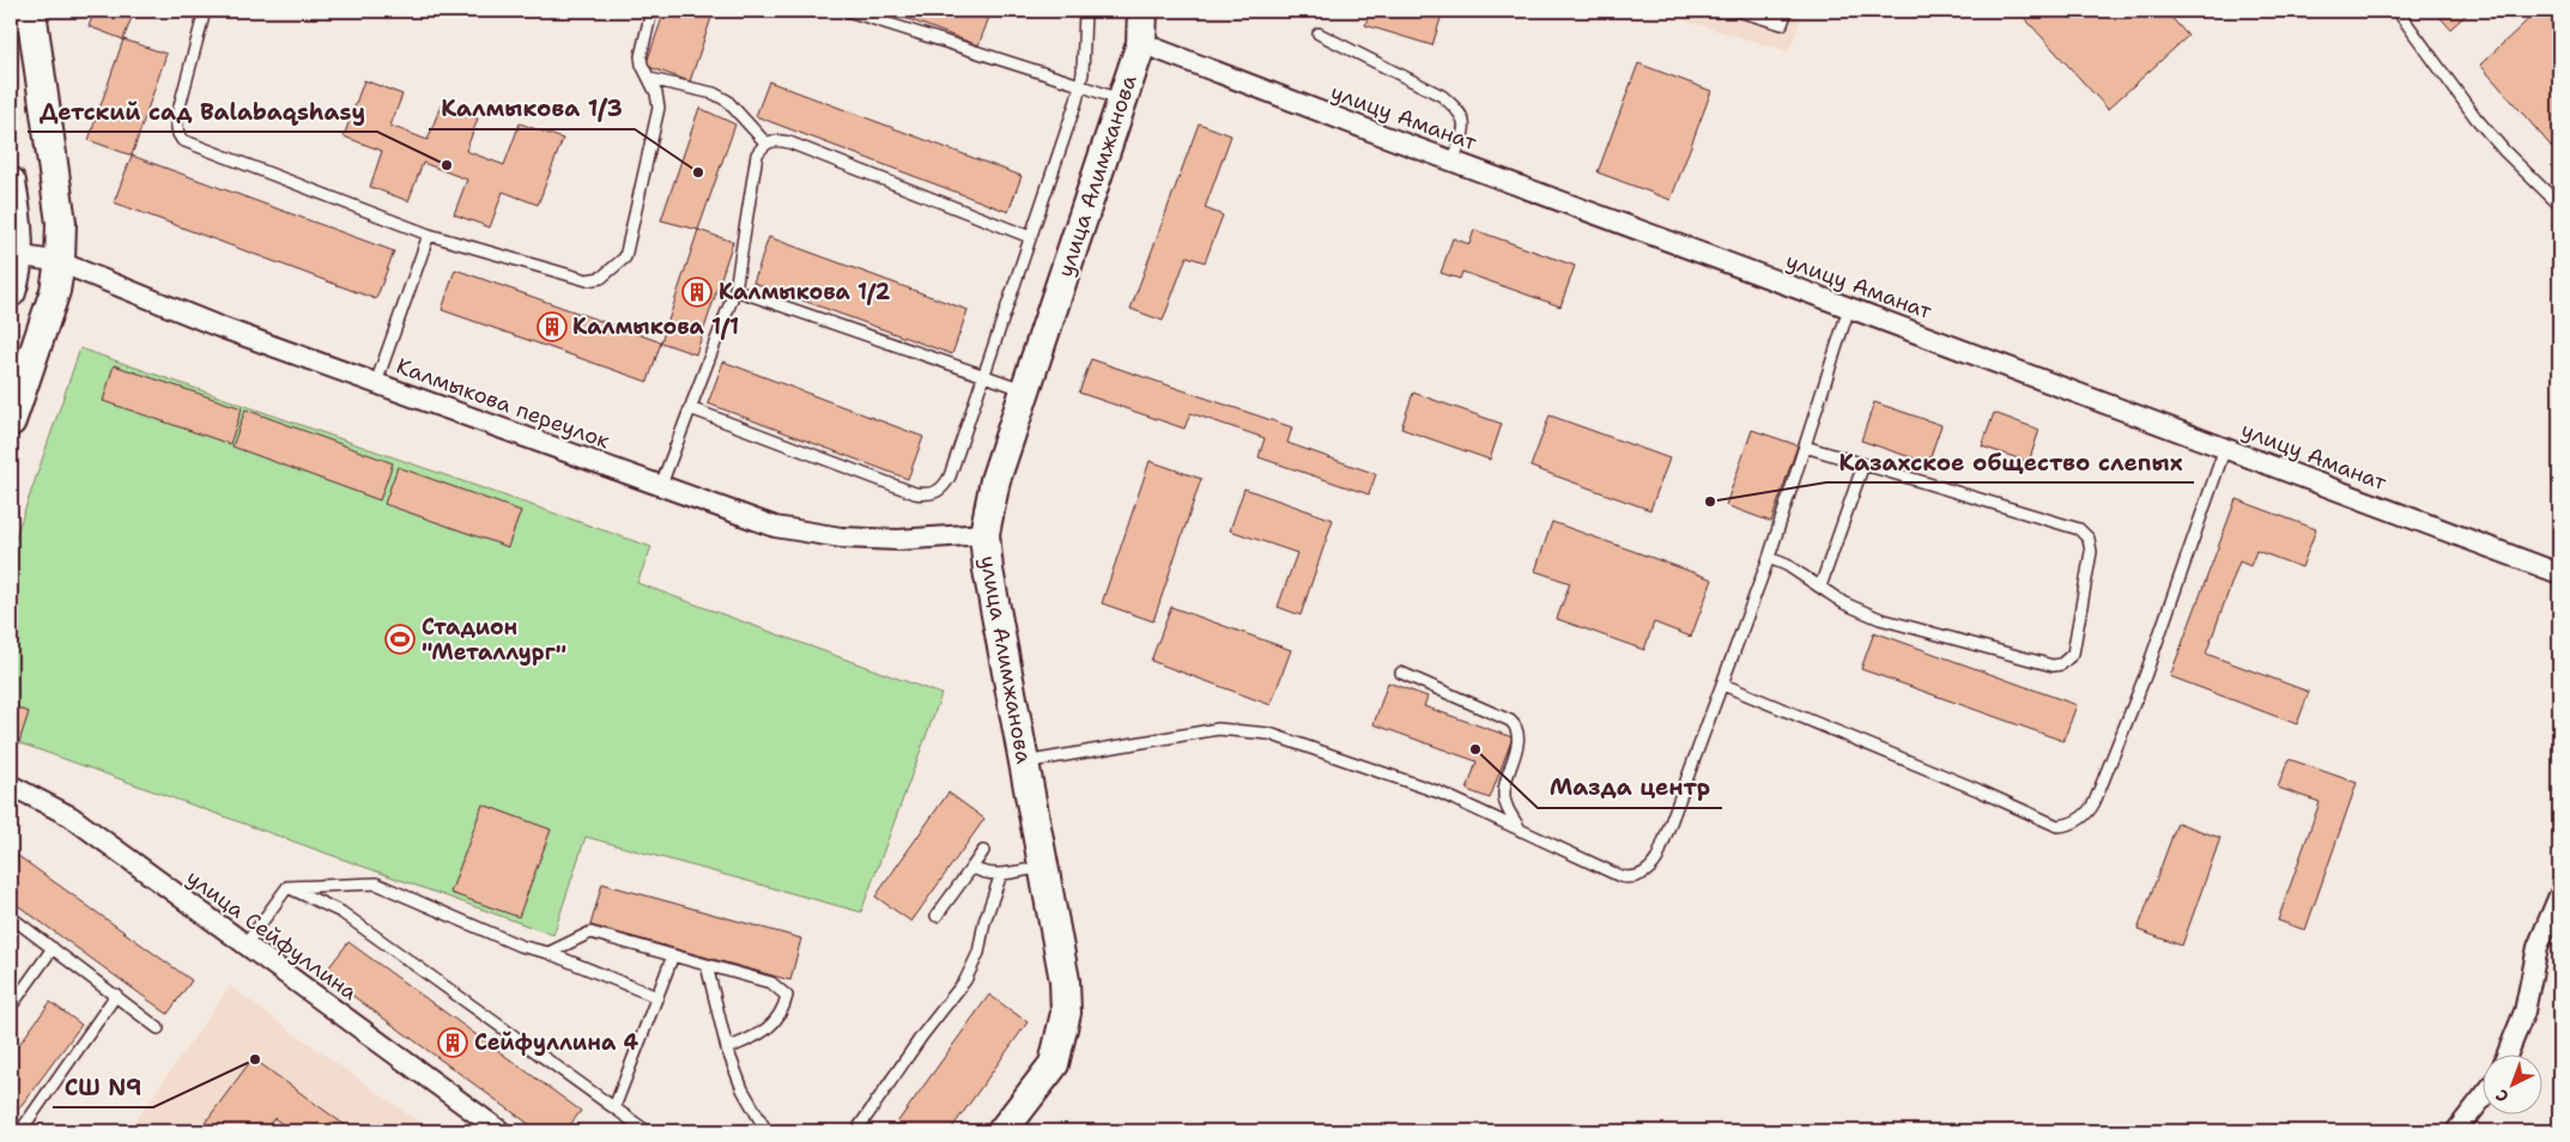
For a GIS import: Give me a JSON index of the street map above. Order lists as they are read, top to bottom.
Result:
{
  "streets": {
    "street": [
      "улицу Аманат",
      "улица Алимжанова",
      "Калмыкова переулок",
      "улица Сейфуллина"
    ]
  },
  "crossings": [
    ["улицу Аманат", "улица Алимжанова"],
    ["улица Алимжанова", "Калмыкова переулок"]
  ],
  "places": {
    "other": [
      "Детский сад Balabaqshasy",
      "Калмыкова 1/3",
      "Казахское общество слепых",
      "Мазда центр",
      "СШ N9"
    ],
    "building": ["Калмыкова 1/2", "Калмыкова 1/1", "Сейфуллина 4"],
    "sports": ["Стадион \"Металлург\""]
  },
  "north": "bottom left"
}
